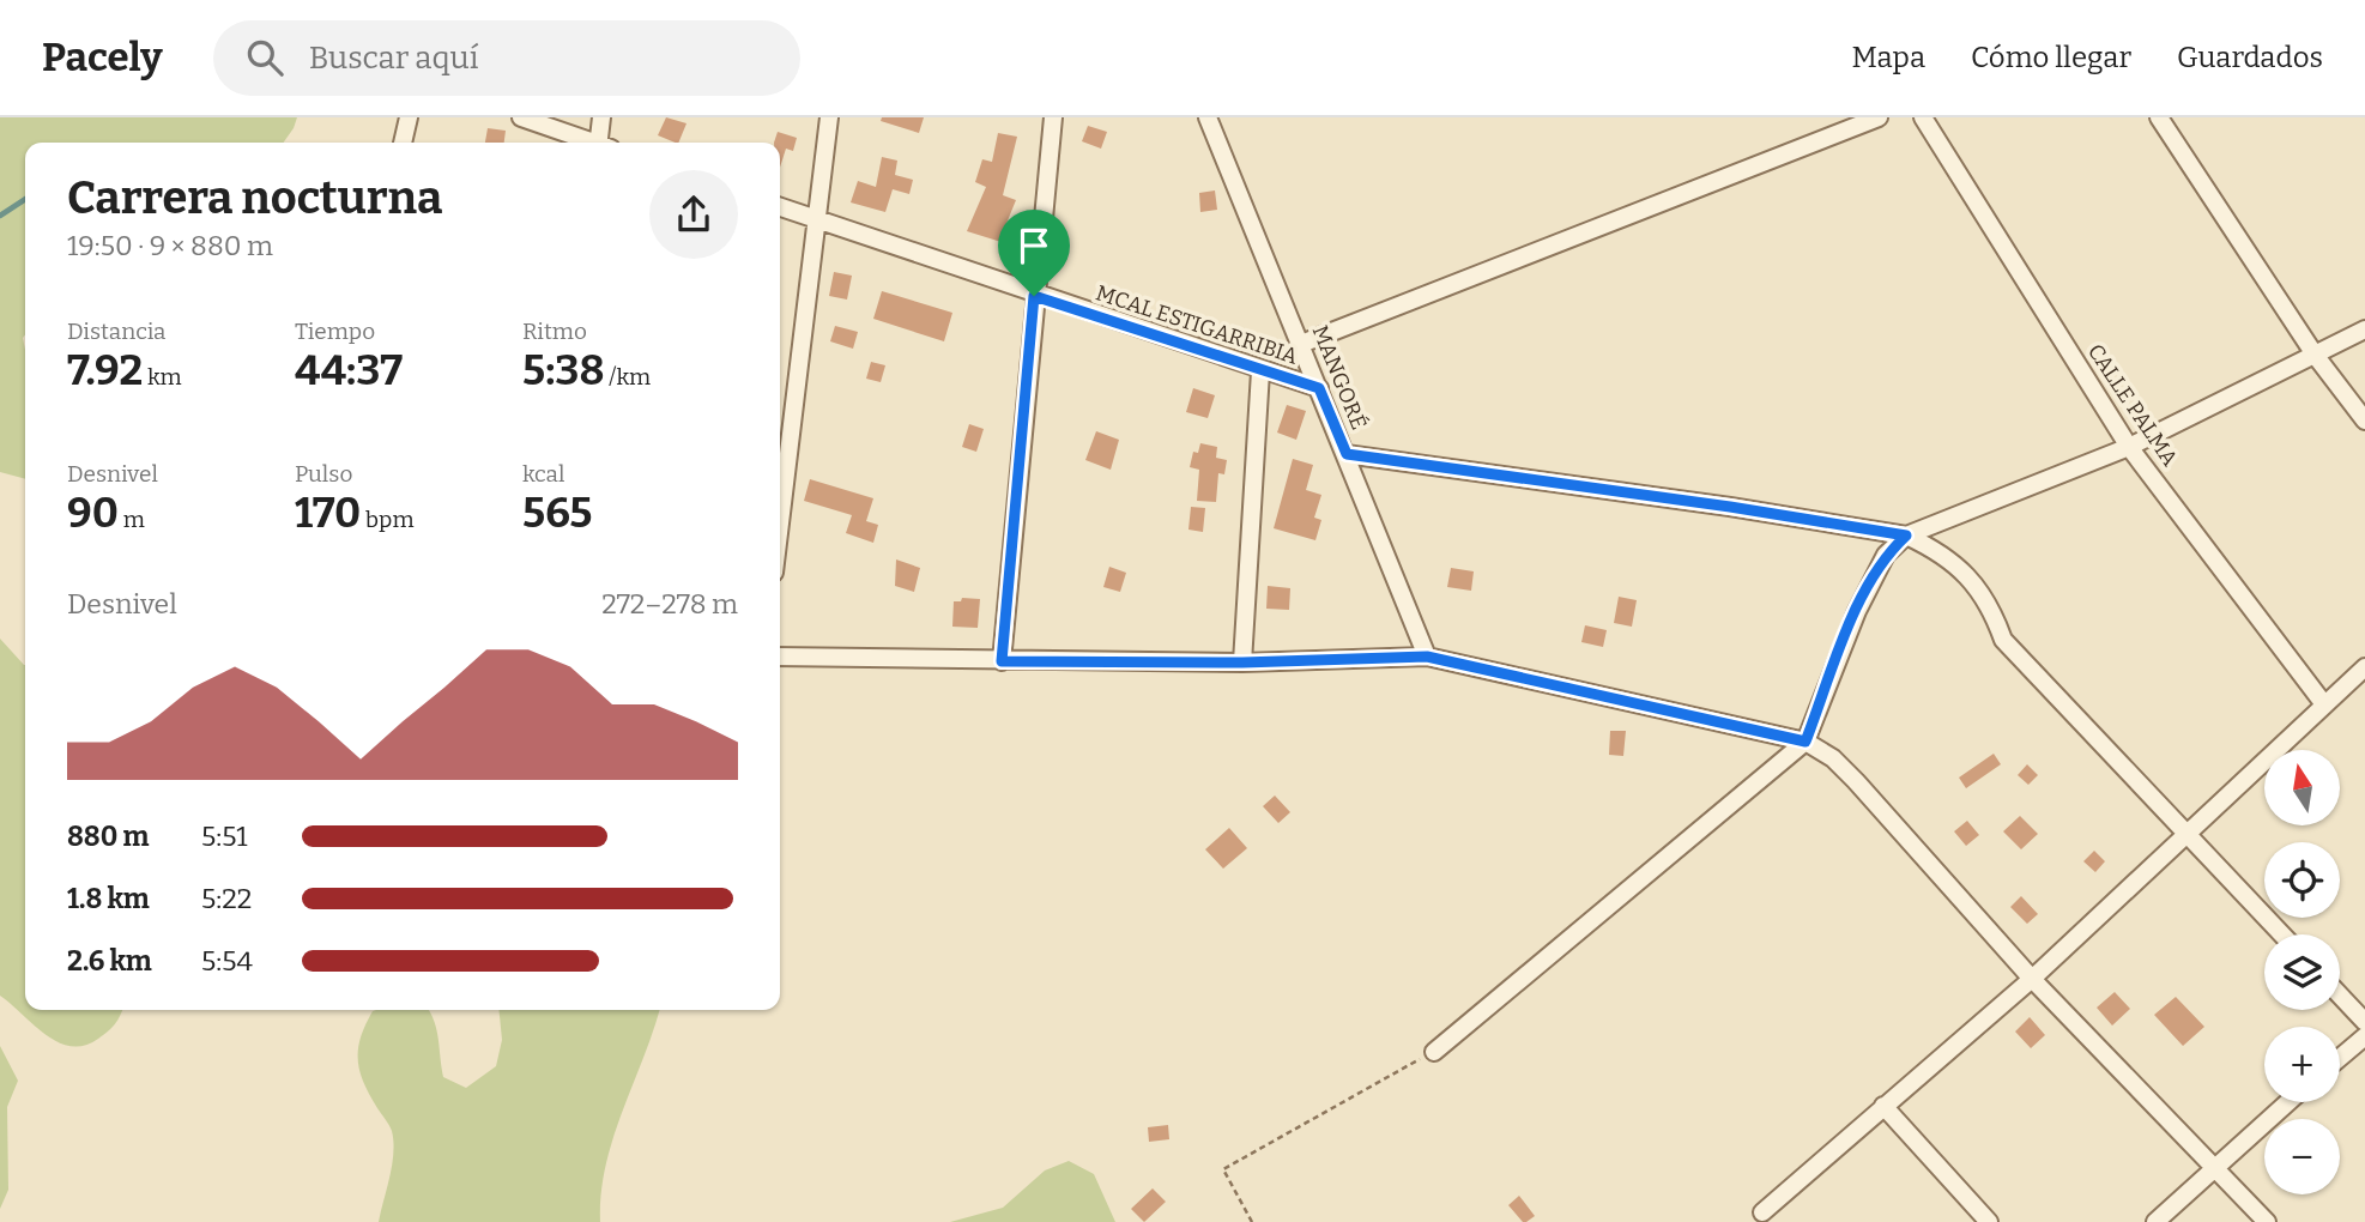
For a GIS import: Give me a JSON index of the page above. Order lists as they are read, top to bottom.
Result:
{
  "streets": {
    "street": ["MCAL ESTIGARRIBIA", "MANGORÉ", "CALLE PALMA"]
  },
  "crossings": [
    ["MCAL ESTIGARRIBIA", "MANGORÉ"]
  ],
  "north": "top",
  "page": {
    "header": "Pacely",
    "search": "Buscar aquí",
    "nav": ["Mapa", "Cómo llegar", "Guardados"],
    "heading": ["Carrera nocturna", "19:50 · 9 × 880 m"],
    "stats": [
      ["Distancia", "7.92 km"],
      ["Tiempo", "44:37"],
      ["Ritmo", "5:38 /km"],
      ["Desnivel", "90 m"],
      ["Pulso", "170 bpm"],
      ["kcal", "565"]
    ],
    "chart": ["Desnivel", "272–278 m"],
    "map_buttons": ["+", "−"],
    "list": [
      {
        "name": "880 m",
        "note": "5:51"
      },
      {
        "name": "1.8 km",
        "note": "5:22"
      },
      {
        "name": "2.6 km",
        "note": "5:54"
      }
    ]
  }
}
